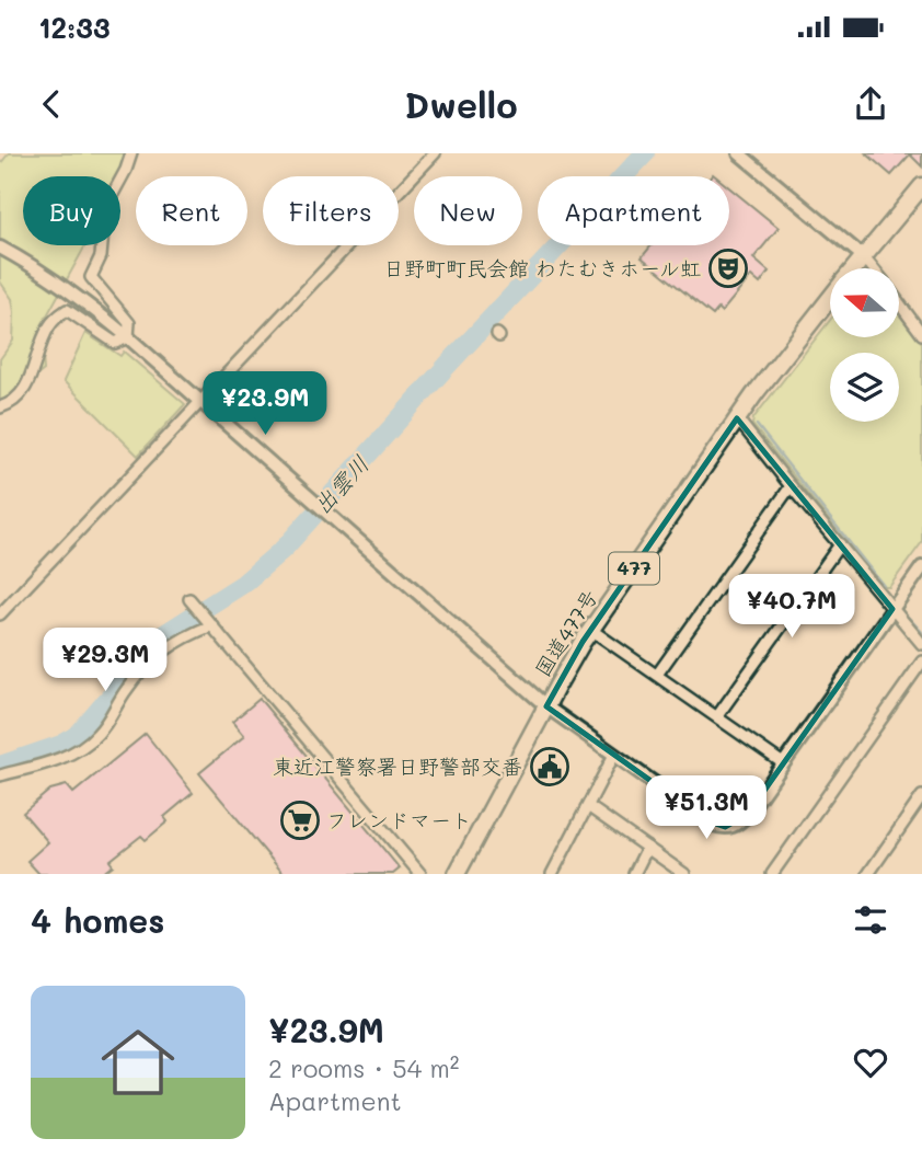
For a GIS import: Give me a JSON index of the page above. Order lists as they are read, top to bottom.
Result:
{
  "streets": {
    "highway": ["477", "国道477号"]
  },
  "water": ["出雲川"],
  "places": {
    "theatre": ["日野町町民会館 わたむきホール虹"],
    "public building": ["東近江警察署日野警部交番"],
    "supermarket": ["フレンドマート"]
  },
  "north": "left",
  "page": {
    "status": "12:33",
    "header": "Dwello",
    "chip": [
      "Buy",
      "Rent",
      "Filters",
      "New",
      "Apartment"
    ],
    "price": [
      "¥23.9M",
      "¥40.7M",
      "¥29.3M",
      "¥51.3M"
    ],
    "heading": "4 homes",
    "list": [
      {
        "name": "¥23.9M",
        "note": "2 rooms · 54 m² · Apartment"
      }
    ]
  }
}
